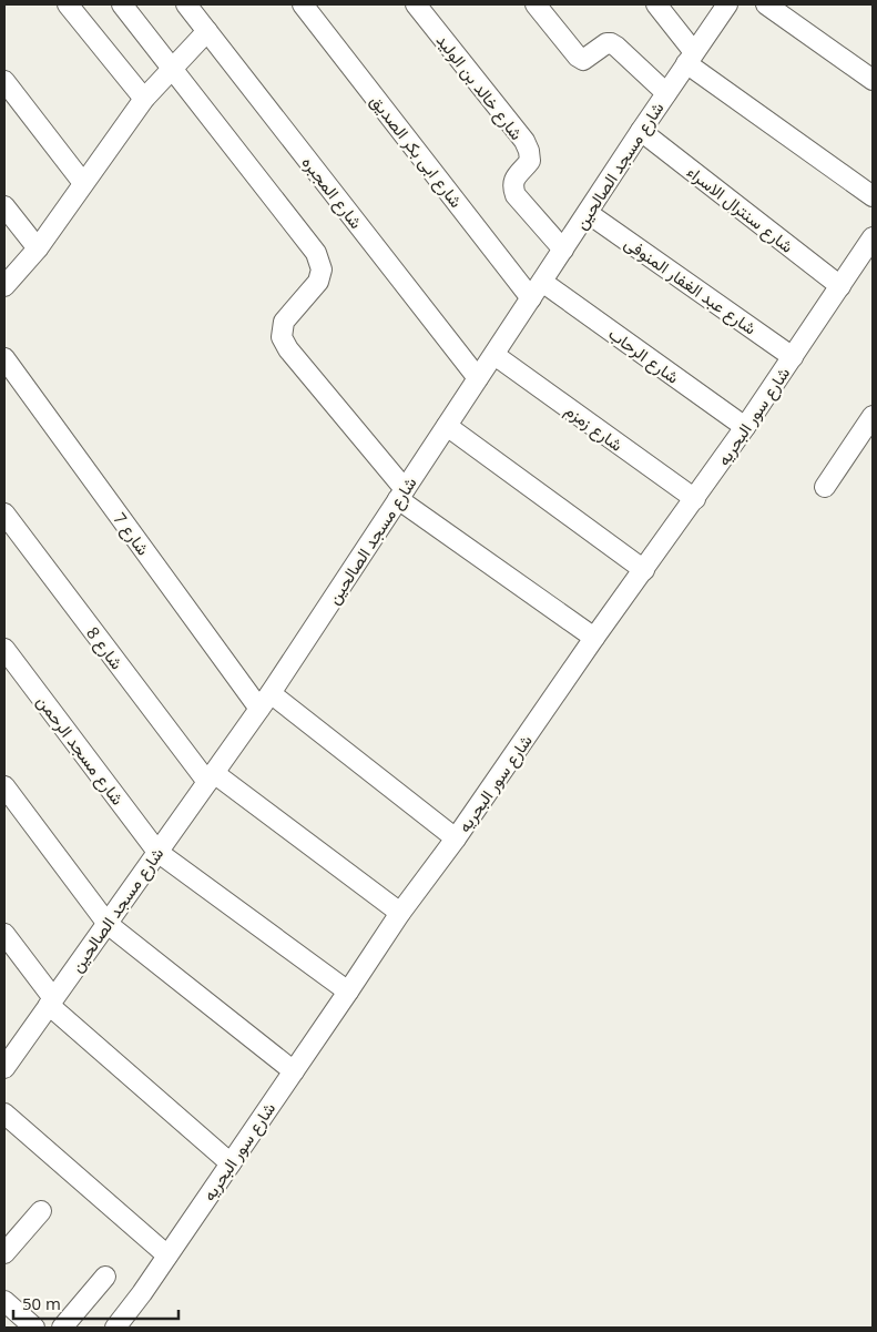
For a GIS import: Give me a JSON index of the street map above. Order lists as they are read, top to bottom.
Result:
{
  "streets": {
    "street": [
      "شارع خالد بن الوليد",
      "شارع ابى بكر الصديق",
      "شارع مسجد الصالحين",
      "شارع المجبره",
      "شارع سنترال الاسراء",
      "شارع عبد الغفار المنوفى",
      "شارع الرحاب",
      "شارع سور البحريه",
      "شارع زمزم",
      "شارع 7",
      "شارع 8",
      "شارع مسجد الرحمن"
    ]
  },
  "crossings": [
    ["شارع خالد بن الوليد", "شارع مسجد الصالحين"],
    ["شارع ابى بكر الصديق", "شارع مسجد الصالحين"],
    ["شارع ابى بكر الصديق", "شارع الرحاب"],
    ["شارع مسجد الصالحين", "شارع المجبره"],
    ["شارع مسجد الصالحين", "شارع سنترال الاسراء"],
    ["شارع مسجد الصالحين", "شارع عبد الغفار المنوفى"],
    ["شارع مسجد الصالحين", "شارع الرحاب"],
    ["شارع مسجد الصالحين", "شارع زمزم"],
    ["شارع مسجد الصالحين", "شارع 7"],
    ["شارع مسجد الصالحين", "شارع 8"],
    ["شارع مسجد الصالحين", "شارع مسجد الرحمن"],
    ["شارع سنترال الاسراء", "شارع سور البحريه"],
    ["شارع عبد الغفار المنوفى", "شارع سور البحريه"],
    ["شارع الرحاب", "شارع سور البحريه"],
    ["شارع سور البحريه", "شارع زمزم"],
    ["شارع سور البحريه", "شارع 7"],
    ["شارع سور البحريه", "شارع 8"],
    ["شارع سور البحريه", "شارع مسجد الرحمن"]
  ],
  "scale_bar": "50 m"
}
